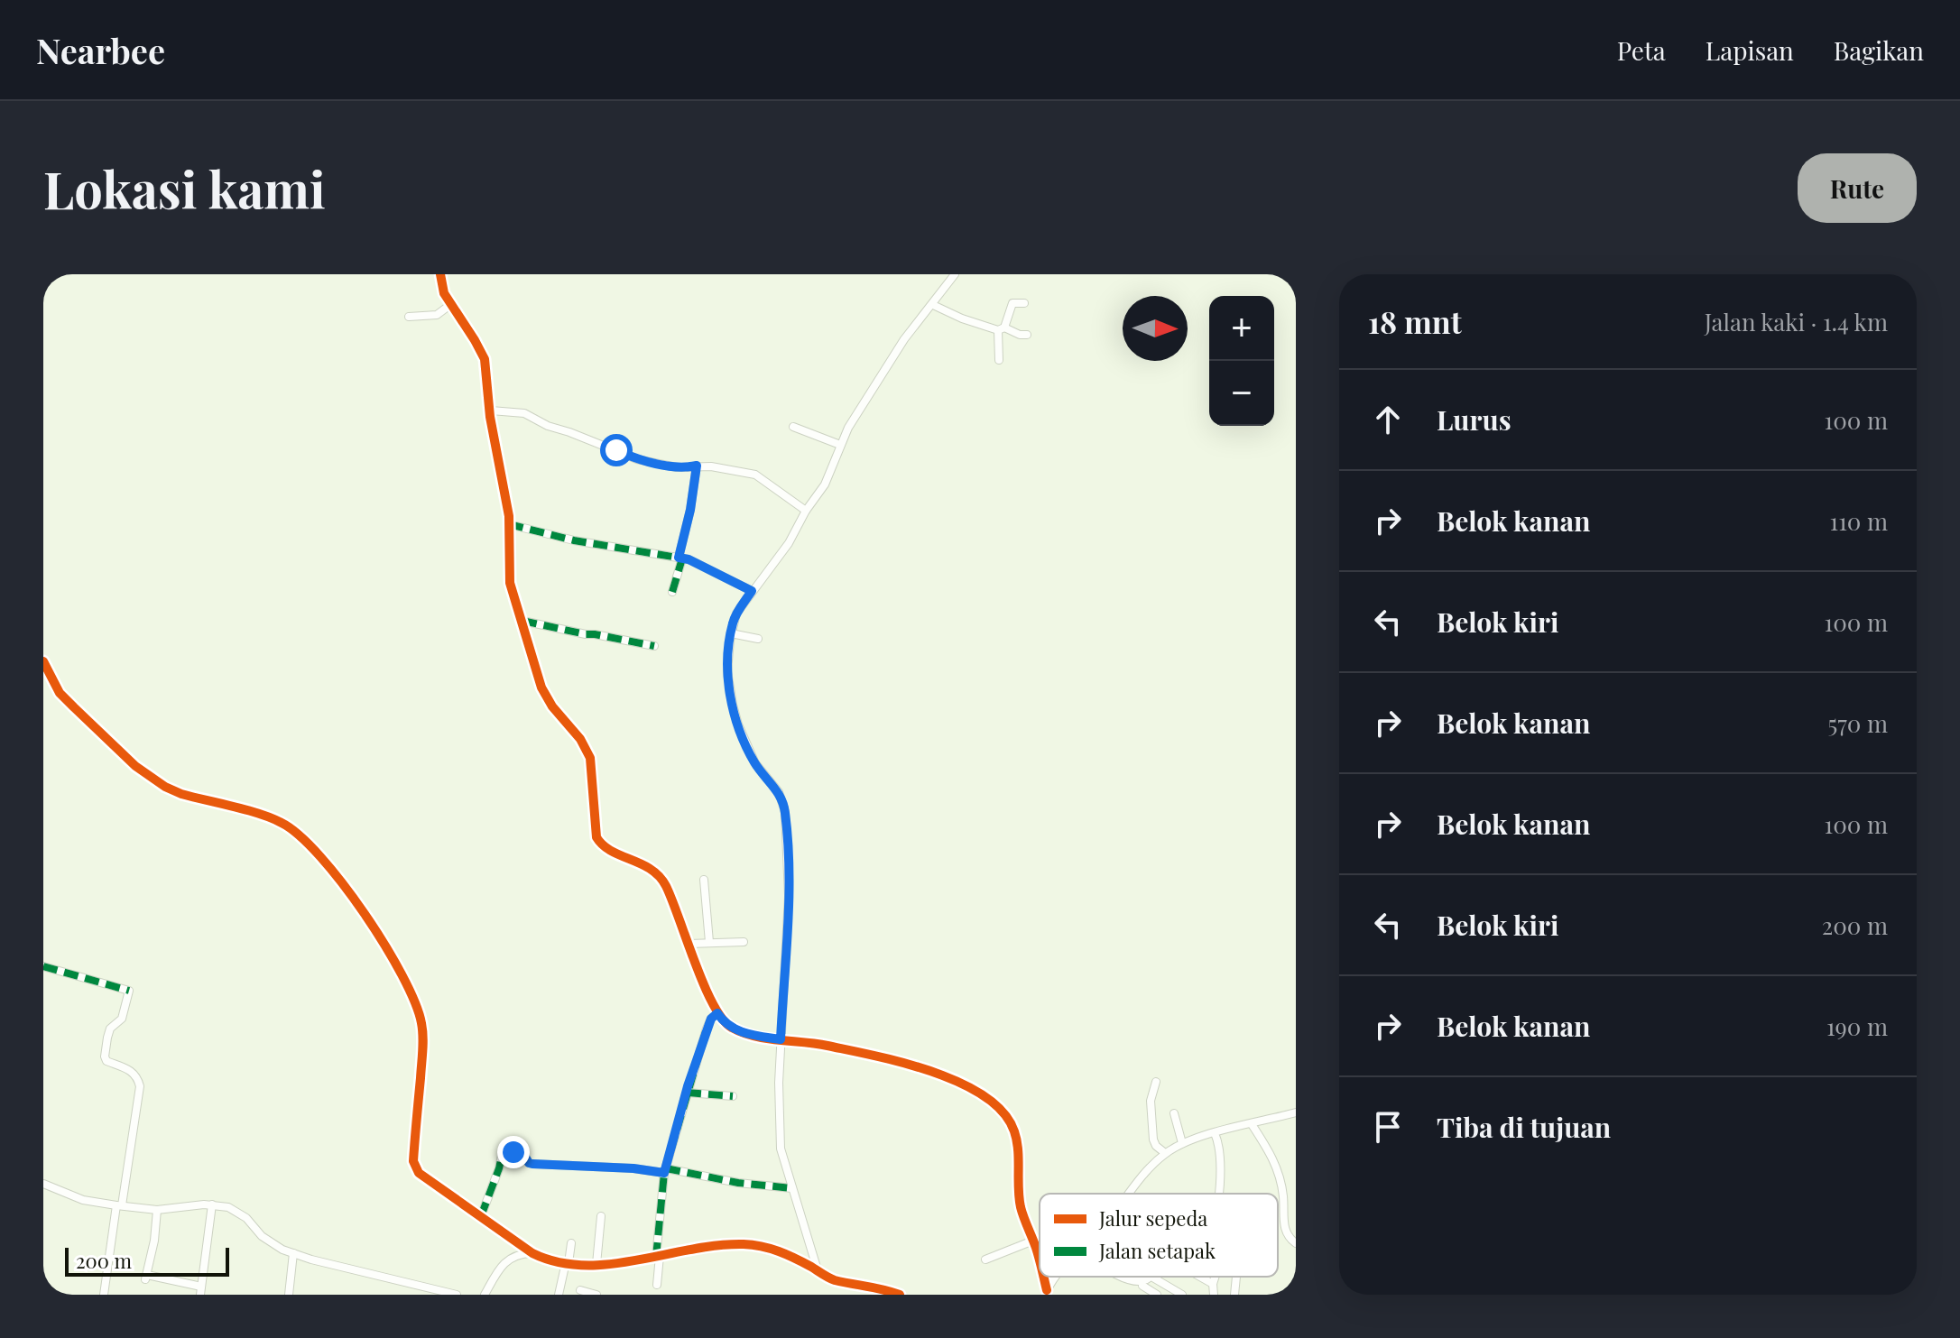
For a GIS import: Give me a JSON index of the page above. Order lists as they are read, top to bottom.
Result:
{
  "legend": ["Jalur sepeda", "Jalan setapak"],
  "scale_bar": "200 m",
  "north": "right",
  "page": {
    "header": "Nearbee",
    "nav": ["Peta", "Lapisan", "Bagikan"],
    "buttons": "Rute",
    "title": "Lokasi kami",
    "heading": ["18 mnt", "Jalan kaki · 1.4 km"],
    "map_buttons": ["+", "−"],
    "list": [
      ["Lurus", "100 m"],
      ["Belok kanan", "110 m"],
      ["Belok kiri", "100 m"],
      ["Belok kanan", "570 m"],
      ["Belok kanan", "100 m"],
      ["Belok kiri", "200 m"],
      ["Belok kanan", "190 m"],
      "Tiba di tujuan"
    ],
    "scale": "200 m"
  }
}
